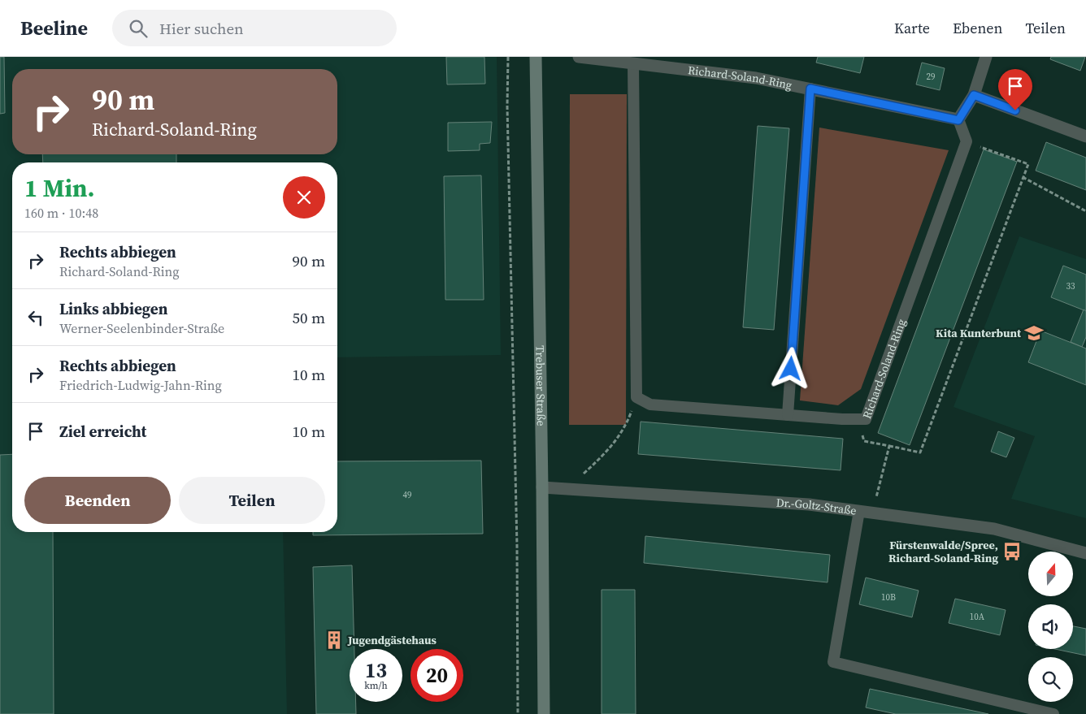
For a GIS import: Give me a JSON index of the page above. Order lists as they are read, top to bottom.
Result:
{
  "streets": {
    "street": ["Richard-Soland-Ring", "Trebuser Straße", "Dr.-Goltz-Straße"]
  },
  "crossings": [
    ["Trebuser Straße", "Dr.-Goltz-Straße"]
  ],
  "places": {
    "school or university": ["Kita Kunterbunt"],
    "bus stop": ["Fürstenwalde/Spree, Richard-Soland-Ring"],
    "building": ["Jugendgästehaus"]
  },
  "house_numbers": [
    "29",
    "33",
    "49",
    "10B",
    "10A"
  ],
  "north": "top",
  "page": {
    "header": "Beeline",
    "search": "Hier suchen",
    "nav": ["Karte", "Ebenen", "Teilen"],
    "turn": ["90 m", "Richard-Soland-Ring"],
    "heading": ["1 Min.", "160 m · 10:48"],
    "list": [
      {
        "name": "Rechts abbiegen",
        "note": "Richard-Soland-Ring",
        "value": "90 m"
      },
      {
        "name": "Links abbiegen",
        "note": "Werner-Seelenbinder-Straße",
        "value": "50 m"
      },
      {
        "name": "Rechts abbiegen",
        "note": "Friedrich-Ludwig-Jahn-Ring",
        "value": "10 m"
      },
      {
        "name": "Ziel erreicht",
        "value": "10 m"
      }
    ],
    "buttons": ["Beenden", "Teilen"],
    "speed": "13 km/h",
    "limit": "20"
  }
}
